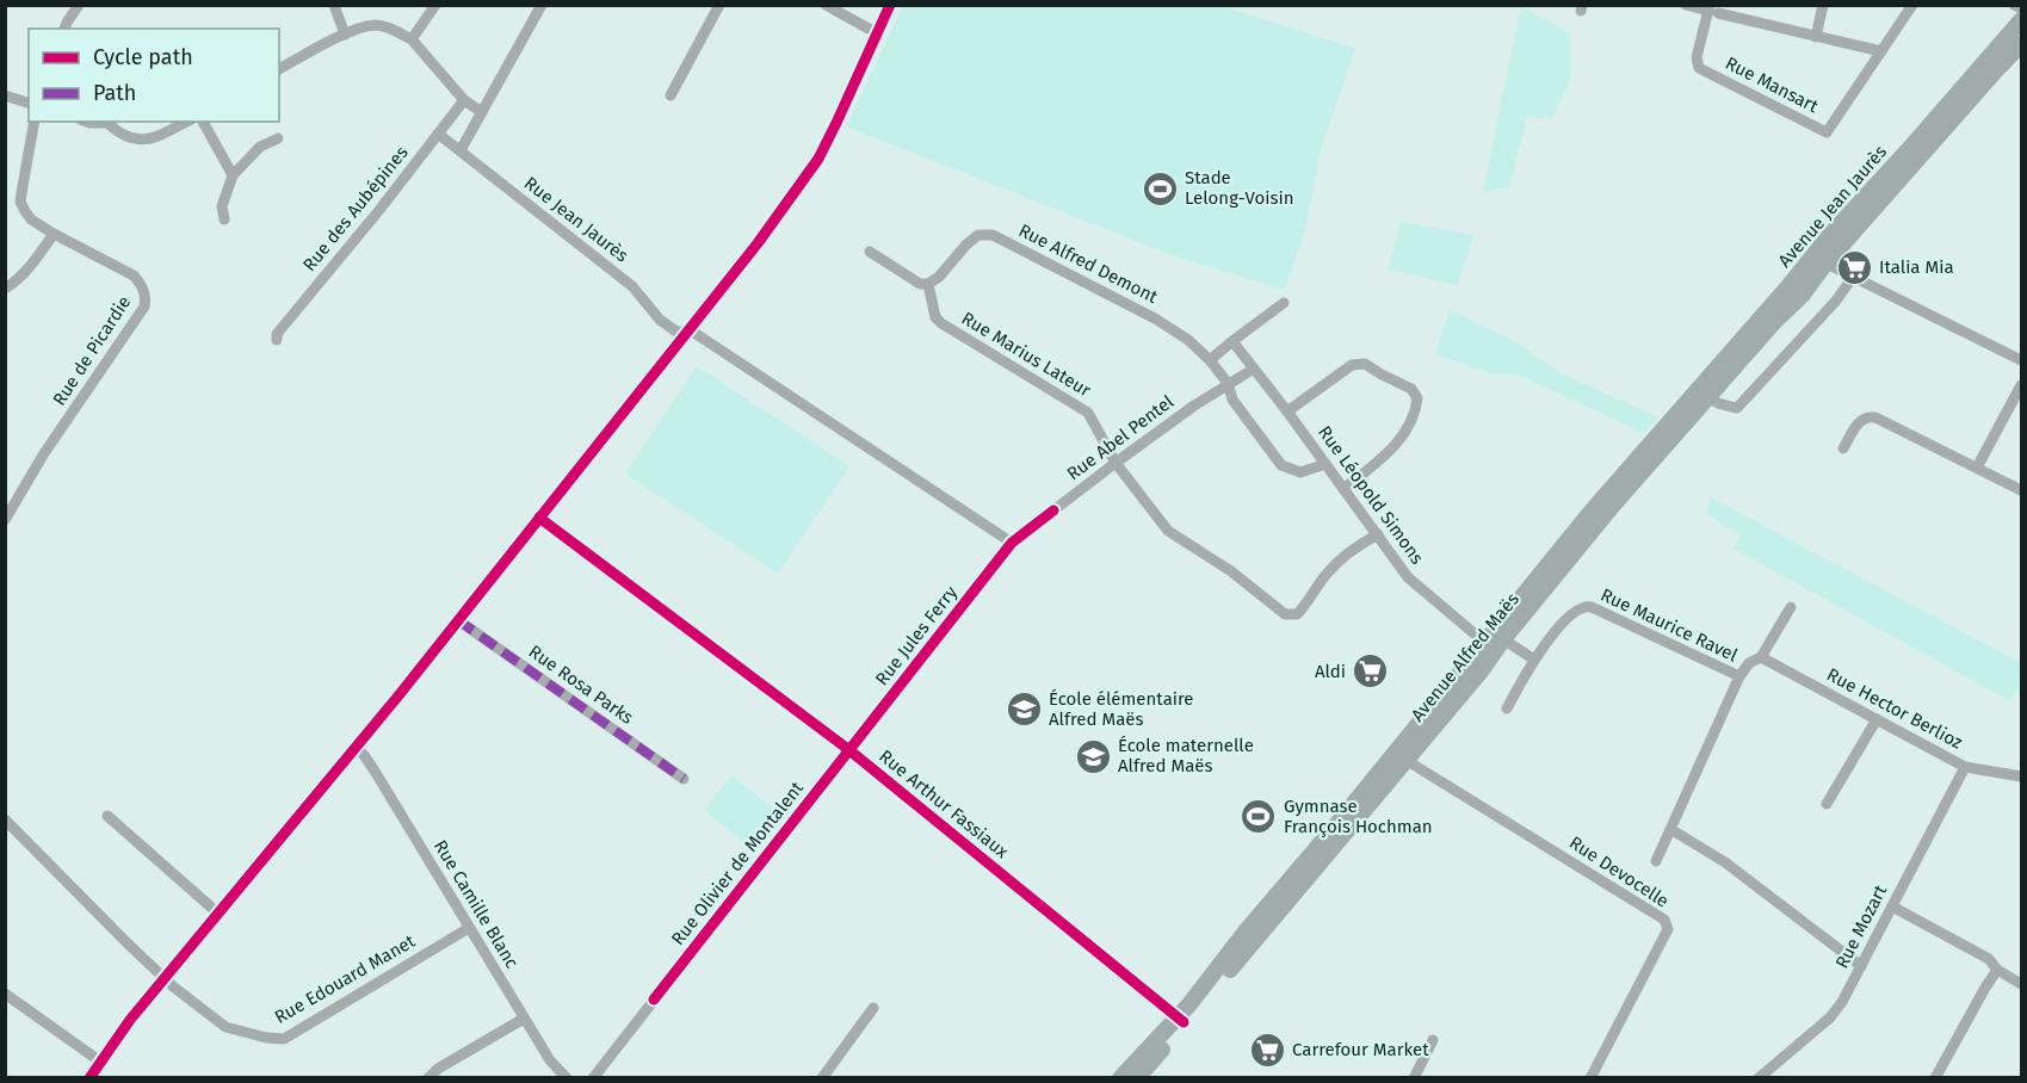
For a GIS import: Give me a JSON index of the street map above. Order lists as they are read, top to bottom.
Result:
{
  "streets": {
    "main road": ["Avenue Jean Jaurès", "Avenue Alfred Maës"],
    "street": [
      "Rue Mansart",
      "Rue des Aubépines",
      "Rue Jean Jaurès",
      "Rue Alfred Demont",
      "Rue de Picardie",
      "Rue Marius Lateur",
      "Rue Abel Pentel",
      "Rue Léopold Simons",
      "Rue Maurice Ravel",
      "Rue Jules Ferry",
      "Rue Rosa Parks",
      "Rue Hector Berlioz",
      "Rue Arthur Fassiaux",
      "Rue Olivier de Montalent",
      "Rue Devocelle",
      "Rue Camille Blanc",
      "Rue Mozart",
      "Rue Edouard Manet"
    ]
  },
  "crossings": [
    ["Avenue Jean Jaurès", "Avenue Alfred Maës"],
    ["Rue des Aubépines", "Rue Jean Jaurès"],
    ["Rue Alfred Demont", "Rue Marius Lateur"],
    ["Rue Alfred Demont", "Rue Abel Pentel"],
    ["Rue Alfred Demont", "Rue Léopold Simons"],
    ["Rue Marius Lateur", "Rue Abel Pentel"],
    ["Rue Marius Lateur", "Rue Léopold Simons"],
    ["Rue Abel Pentel", "Rue Léopold Simons"],
    ["Rue Abel Pentel", "Rue Jules Ferry"],
    ["Rue Léopold Simons", "Rue Maurice Ravel"],
    ["Rue Léopold Simons", "Avenue Alfred Maës"],
    ["Rue Jules Ferry", "Rue Arthur Fassiaux"],
    ["Rue Jules Ferry", "Rue Olivier de Montalent"],
    ["Avenue Alfred Maës", "Rue Arthur Fassiaux"],
    ["Avenue Alfred Maës", "Rue Devocelle"],
    ["Rue Hector Berlioz", "Rue Mozart"],
    ["Rue Arthur Fassiaux", "Rue Olivier de Montalent"],
    ["Rue Camille Blanc", "Rue Edouard Manet"]
  ],
  "places": {
    "sports": ["Stade Lelong-Voisin", "Gymnase François Hochman"],
    "supermarket": ["Italia Mia", "Aldi", "Carrefour Market"],
    "school or university": ["École élémentaire Alfred Maës", "École maternelle Alfred Maës"]
  },
  "legend": ["Cycle path", "Path"]
}
